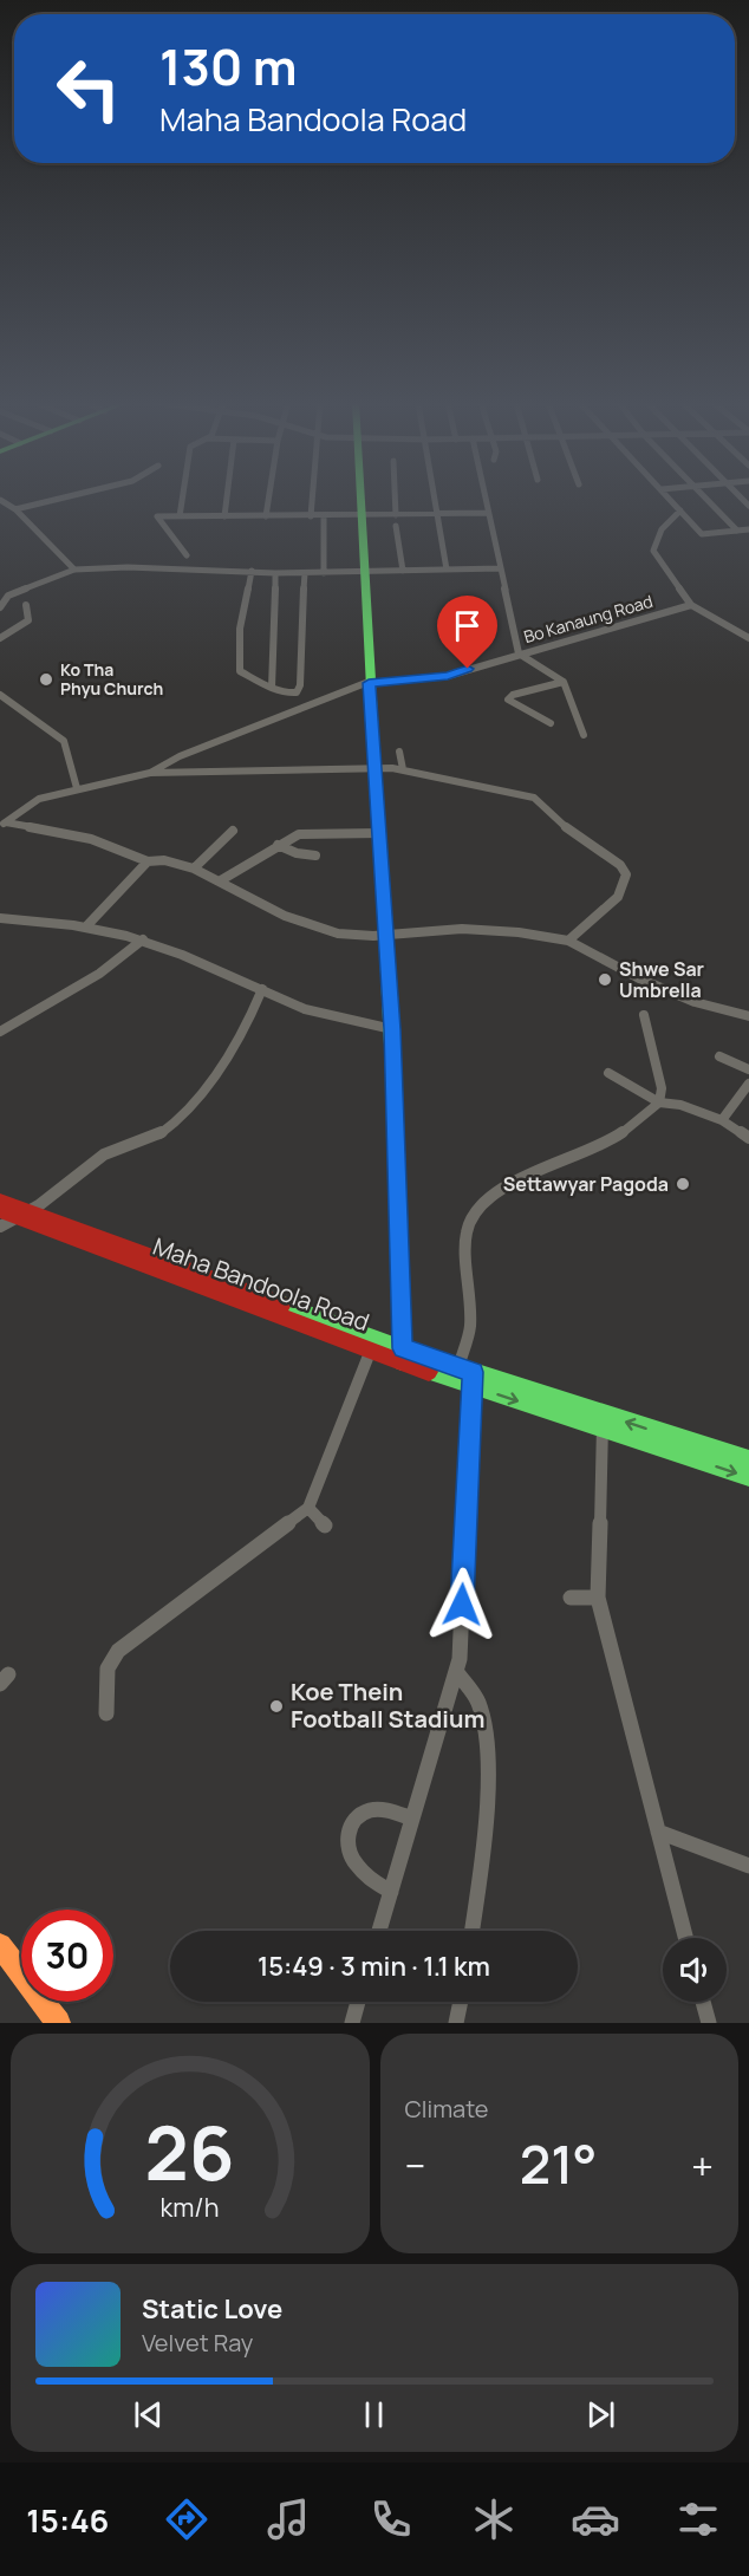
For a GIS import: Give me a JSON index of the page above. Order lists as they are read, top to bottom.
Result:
{
  "streets": {
    "street": ["Bo Kanaung Road", "Maha Bandoola Road"]
  },
  "places": [
    "Ko Tha Phyu Church",
    "Shwe Sar Umbrella",
    "Settawyar Pagoda",
    "Koe Thein Football Stadium"
  ],
  "page": {
    "turn": ["130 m", "Maha Bandoola Road"],
    "limit": "30",
    "trip": "15:49 · 3 min · 1.1 km",
    "tile": "Climate",
    "heat": ["−", "21°", "+"],
    "song": ["Static Love", "Velvet Ray"],
    "tabs": "15:46",
    "gauge": ["26", "km/h"]
  }
}
